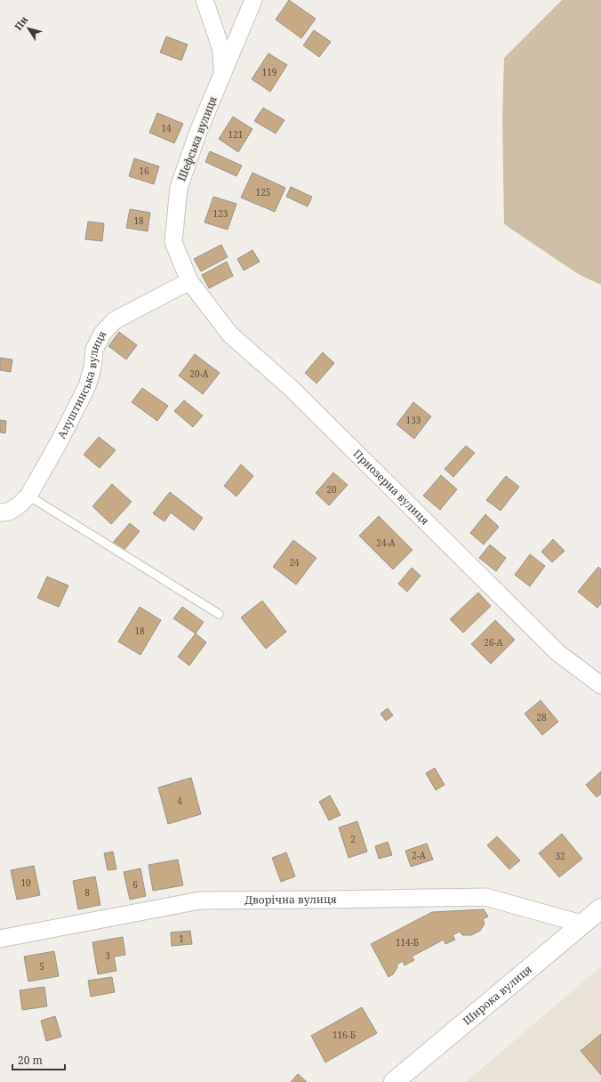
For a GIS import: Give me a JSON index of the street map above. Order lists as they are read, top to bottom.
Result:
{
  "streets": {
    "main road": ["Широка вулиця"],
    "street": [
      "Шефська вулиця",
      "Алуштинська вулиця",
      "Приозерна вулиця",
      "Дворічна вулиця"
    ]
  },
  "crossings": [
    ["Шефська вулиця", "Алуштинська вулиця"],
    ["Шефська вулиця", "Приозерна вулиця"],
    ["Алуштинська вулиця", "Приозерна вулиця"],
    ["Дворічна вулиця", "Широка вулиця"]
  ],
  "house_numbers": [
    "119",
    "14",
    "121",
    "16",
    "125",
    "123",
    "18",
    "20-А",
    "133",
    "20",
    "24-А",
    "24",
    "18",
    "26-А",
    "28",
    "4",
    "2",
    "2-А",
    "32",
    "10",
    "6",
    "8",
    "1",
    "114-Б",
    "3",
    "5",
    "116-Б"
  ],
  "scale_bar": "20 m",
  "north": "top left"
}
